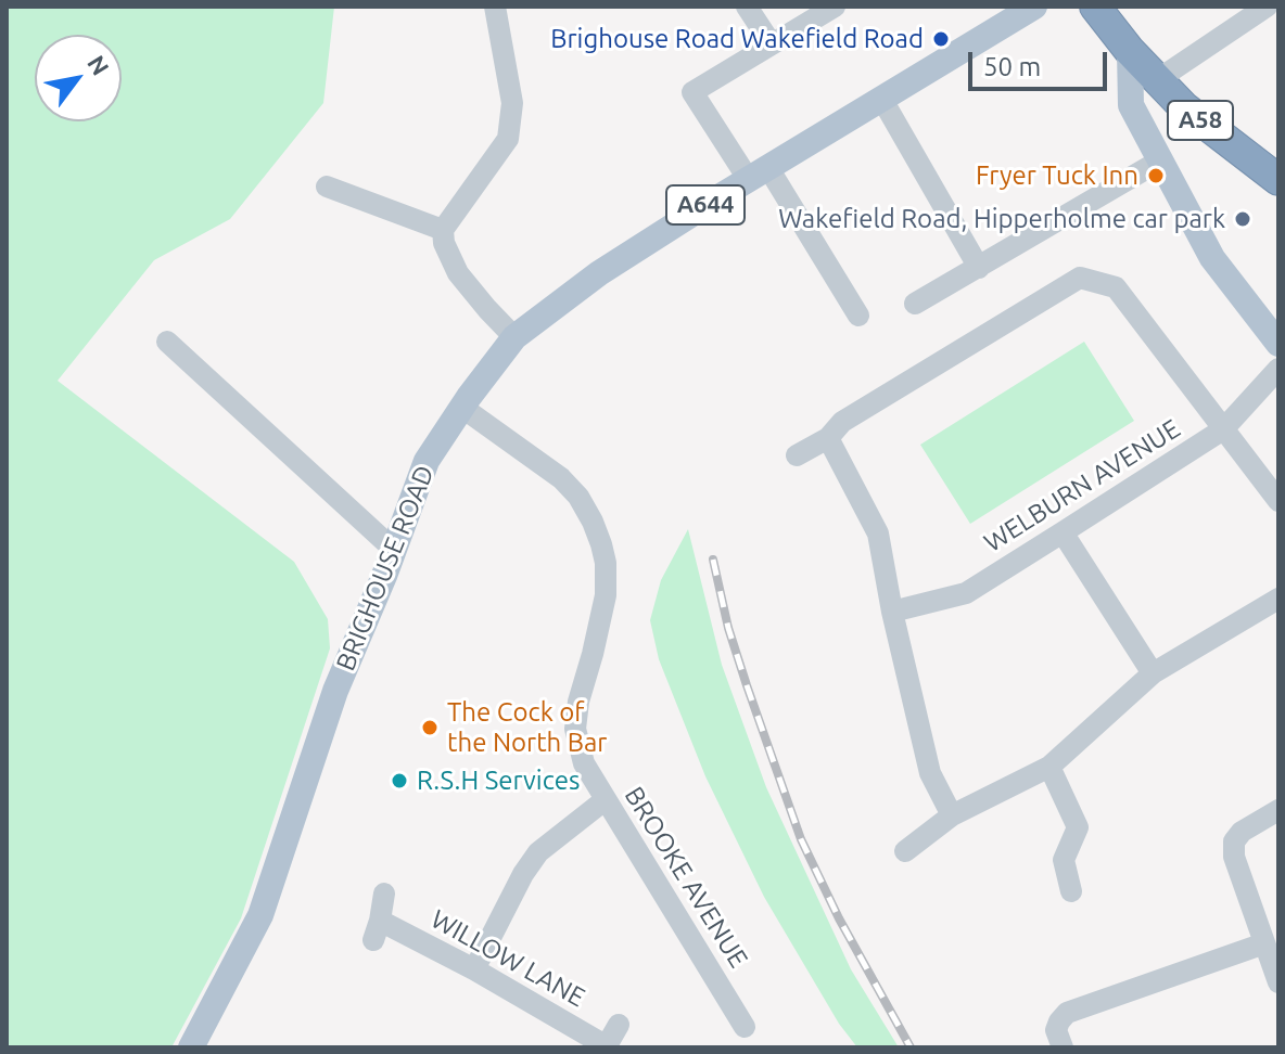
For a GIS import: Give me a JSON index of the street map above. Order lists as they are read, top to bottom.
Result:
{
  "streets": {
    "highway": ["A58"],
    "main road": ["A644", "BRIGHOUSE ROAD"],
    "street": ["WELBURN AVENUE", "BROOKE AVENUE", "WILLOW LANE"]
  },
  "crossings": [
    ["BRIGHOUSE ROAD", "BROOKE AVENUE"]
  ],
  "places": [
    "Brighouse Road Wakefield Road",
    "Fryer Tuck Inn",
    "Wakefield Road, Hipperholme car park",
    "The Cock of the North Bar",
    "R.S.H Services"
  ],
  "scale_bar": "50 m",
  "north": "top right"
}
